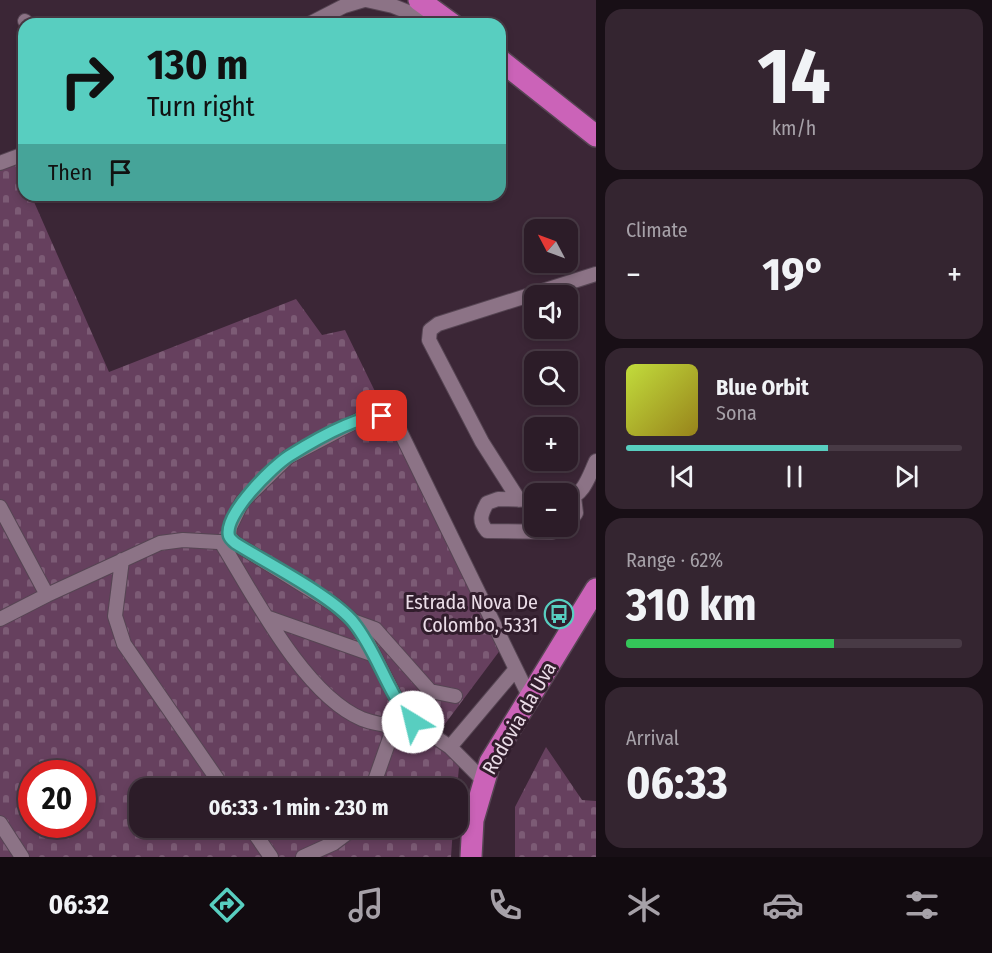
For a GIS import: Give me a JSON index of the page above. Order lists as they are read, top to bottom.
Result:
{
  "streets": {
    "highway": ["Rodovia da Uva"]
  },
  "places": {
    "bus stop": ["Estrada Nova De Colombo, 5331"]
  },
  "north": "top left",
  "page": {
    "tile": [
      ["14", "km/h"],
      "Climate",
      ["Range · 62%", "310 km"],
      ["Arrival", "06:33"]
    ],
    "turn": ["130 m", "Turn right"],
    "then": "Then",
    "map_buttons": ["+", "−"],
    "heat": ["−", "19°", "+"],
    "song": ["Blue Orbit", "Sona"],
    "limit": "20",
    "trip": "06:33 · 1 min · 230 m",
    "tabs": "06:32"
  }
}
